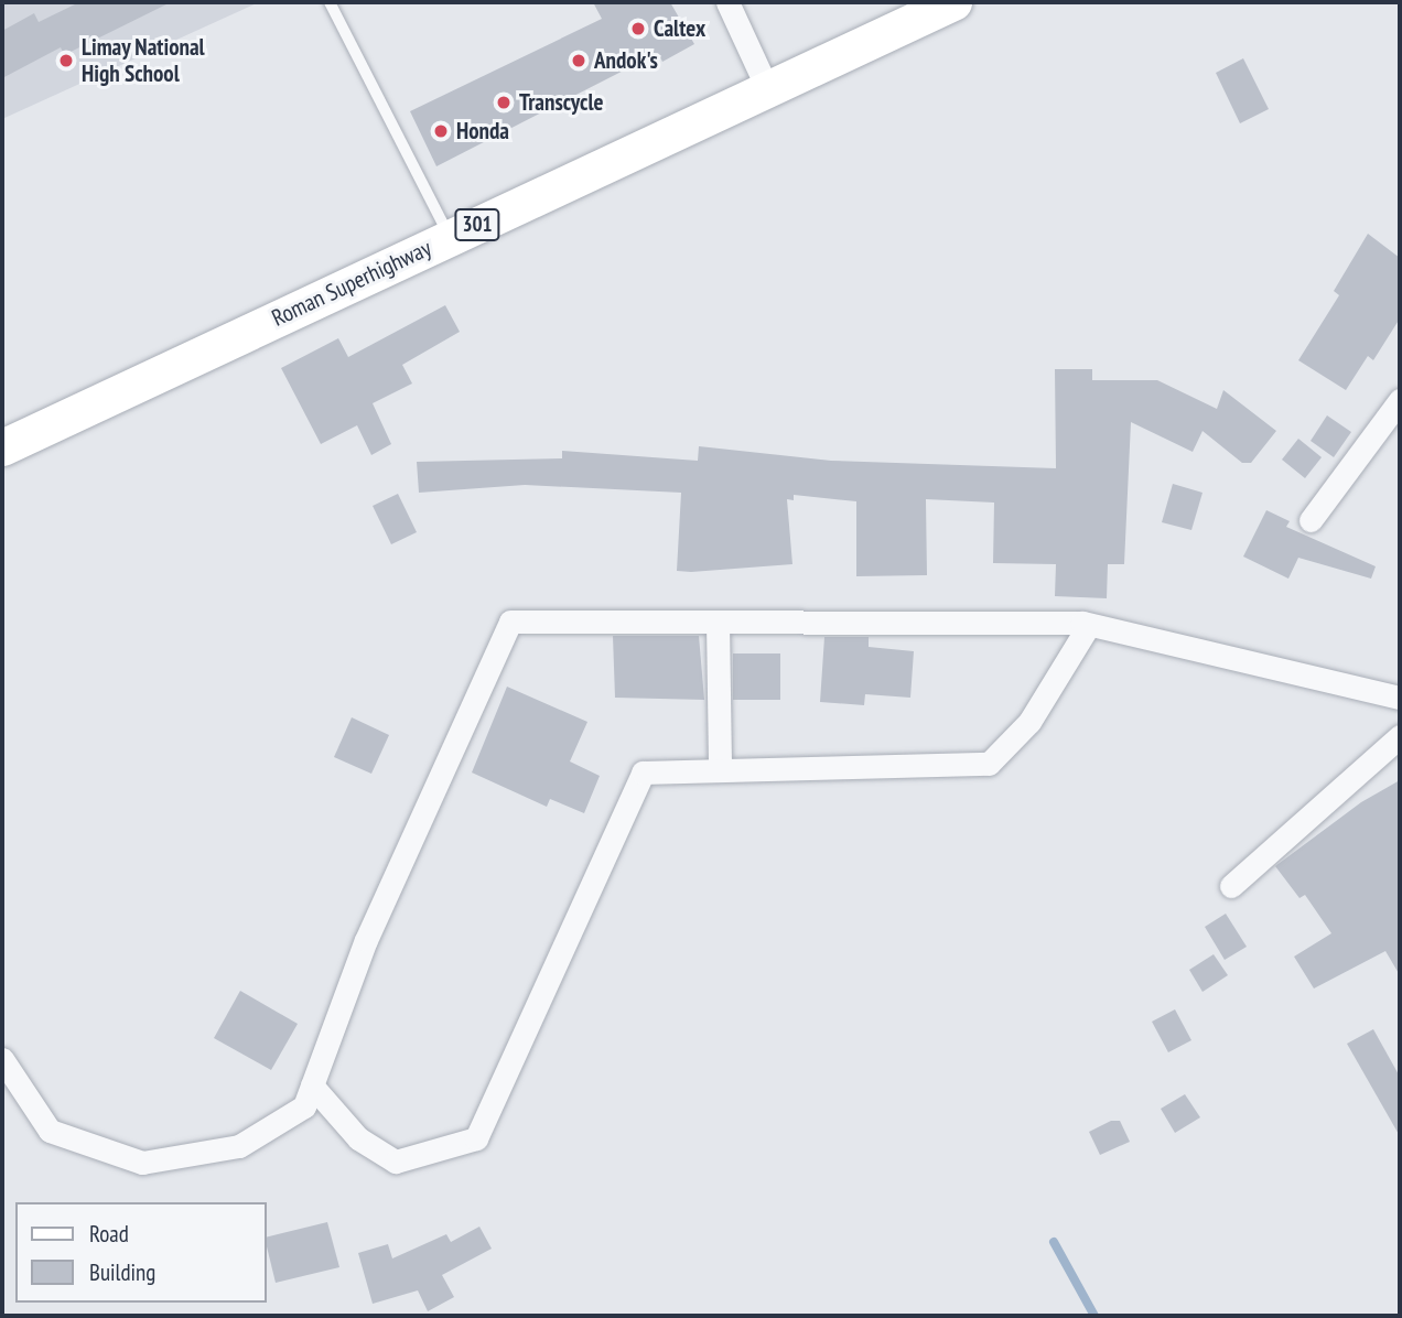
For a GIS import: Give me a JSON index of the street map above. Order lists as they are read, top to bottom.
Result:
{
  "streets": {
    "main road": ["301", "Roman Superhighway"]
  },
  "places": [
    "Caltex",
    "Limay National High School",
    "Andok's",
    "Transcycle",
    "Honda"
  ],
  "legend": ["Road", "Building"]
}
